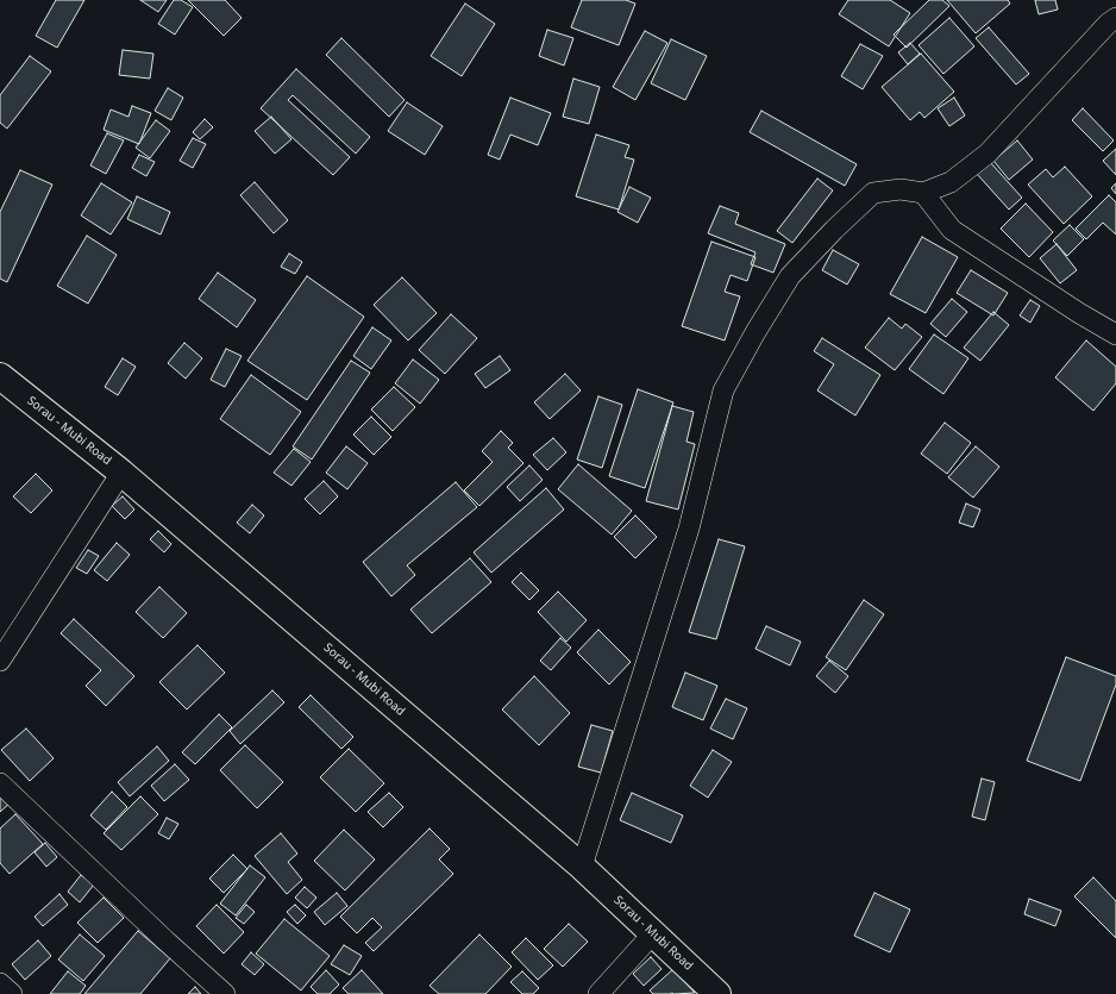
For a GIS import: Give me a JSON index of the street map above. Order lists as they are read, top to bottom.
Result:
{
  "streets": {
    "main road": ["Sorau - Mubi Road"]
  }
}
